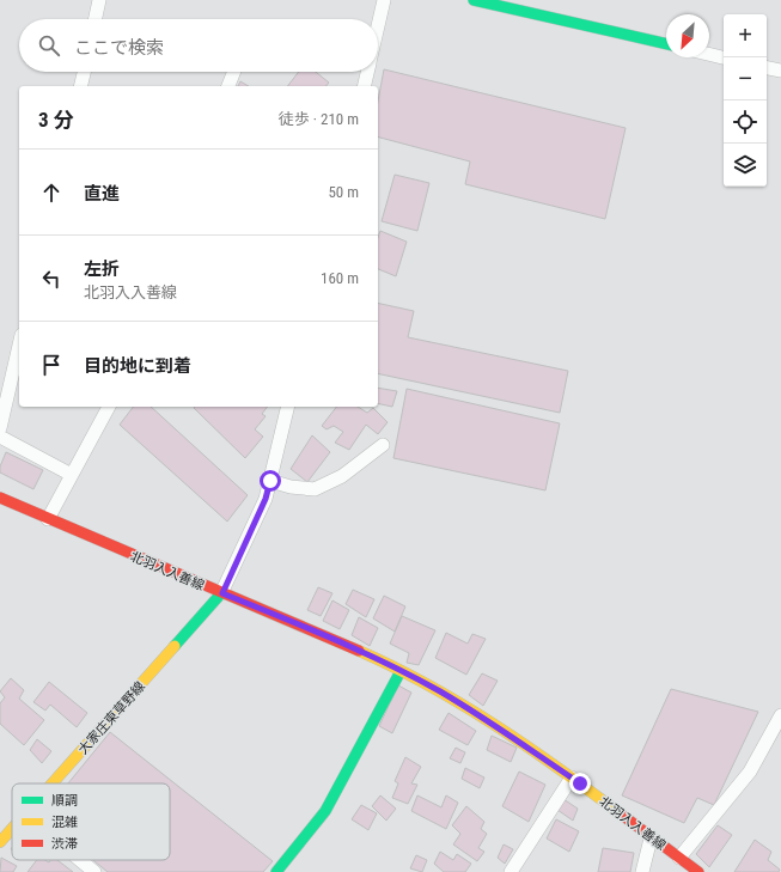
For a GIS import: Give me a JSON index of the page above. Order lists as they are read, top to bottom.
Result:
{
  "streets": {
    "main road": ["北羽入入善線", "大家庄東草野線"]
  },
  "crossings": [
    ["北羽入入善線", "大家庄東草野線"]
  ],
  "legend": ["順調", "混雑", "渋滞"],
  "north": "bottom left",
  "page": {
    "map_buttons": ["+", "−"],
    "search": "ここで検索",
    "heading": ["3 分", "徒歩 · 210 m"],
    "list": [
      ["直進", "50 m"],
      ["左折", "北羽入入善線", "160 m"],
      "目的地に到着"
    ]
  }
}
